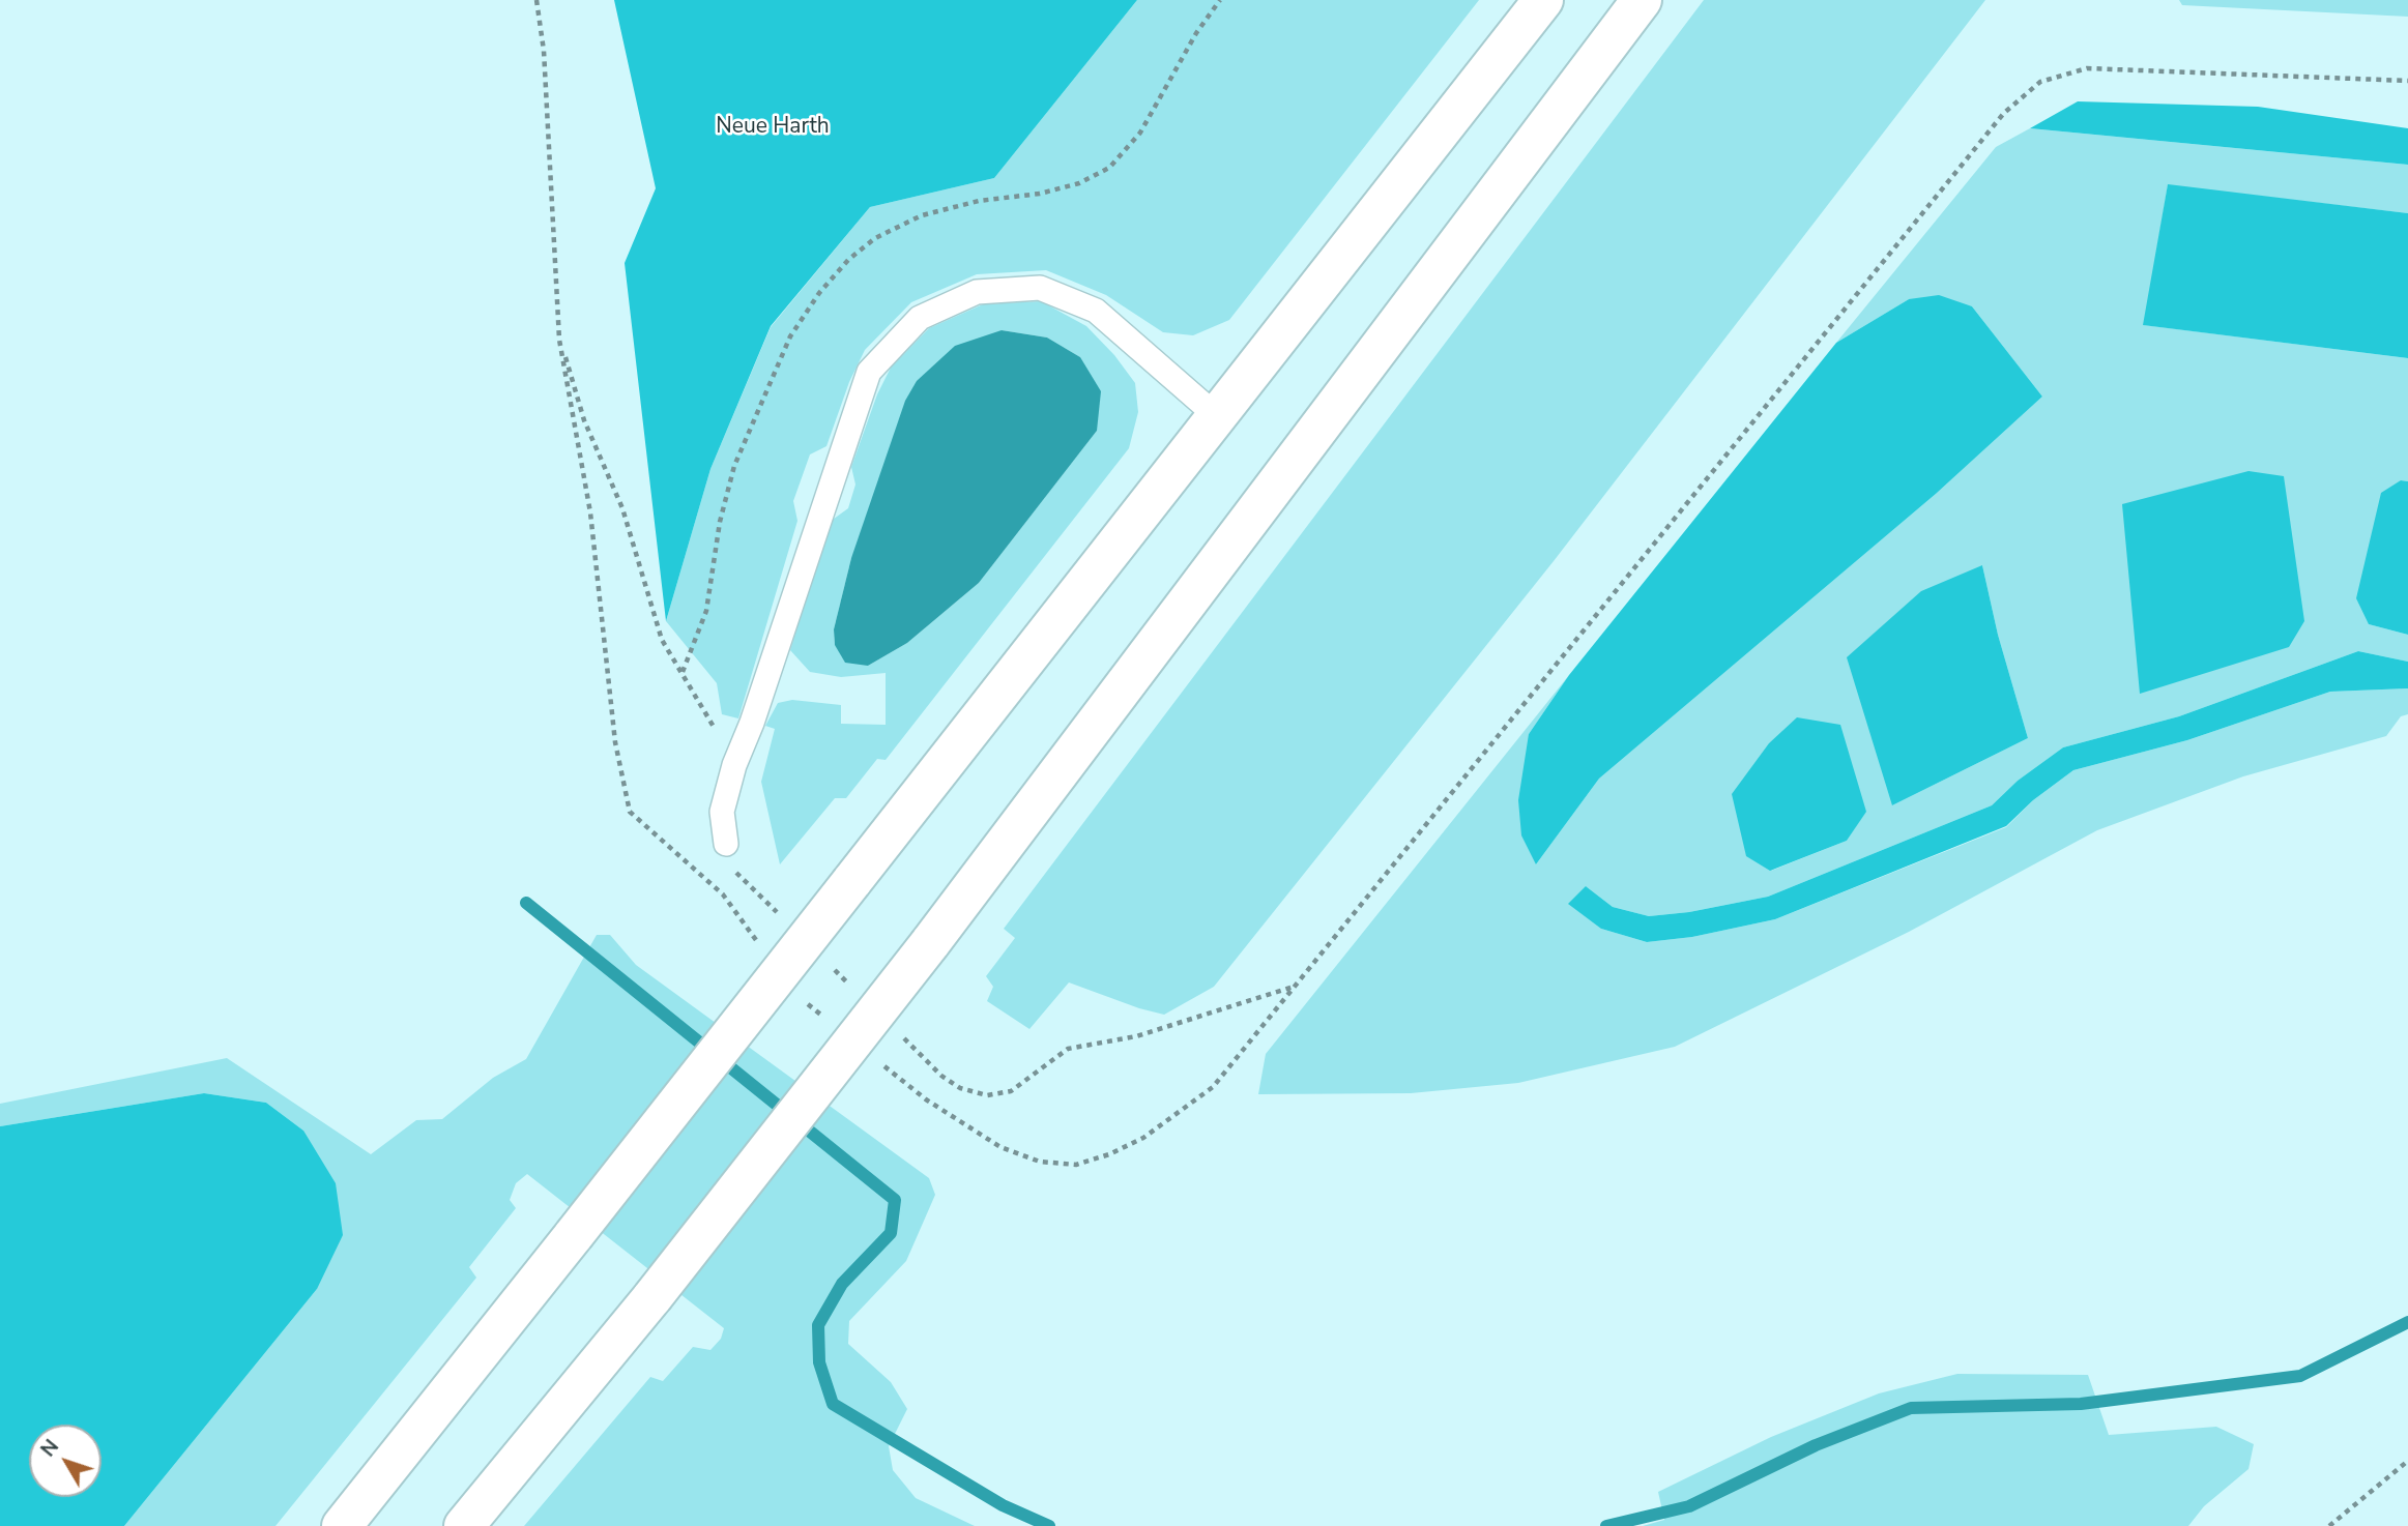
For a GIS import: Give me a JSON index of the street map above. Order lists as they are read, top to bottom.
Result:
{
  "parks": ["Neue Harth"],
  "north": "top left"
}
